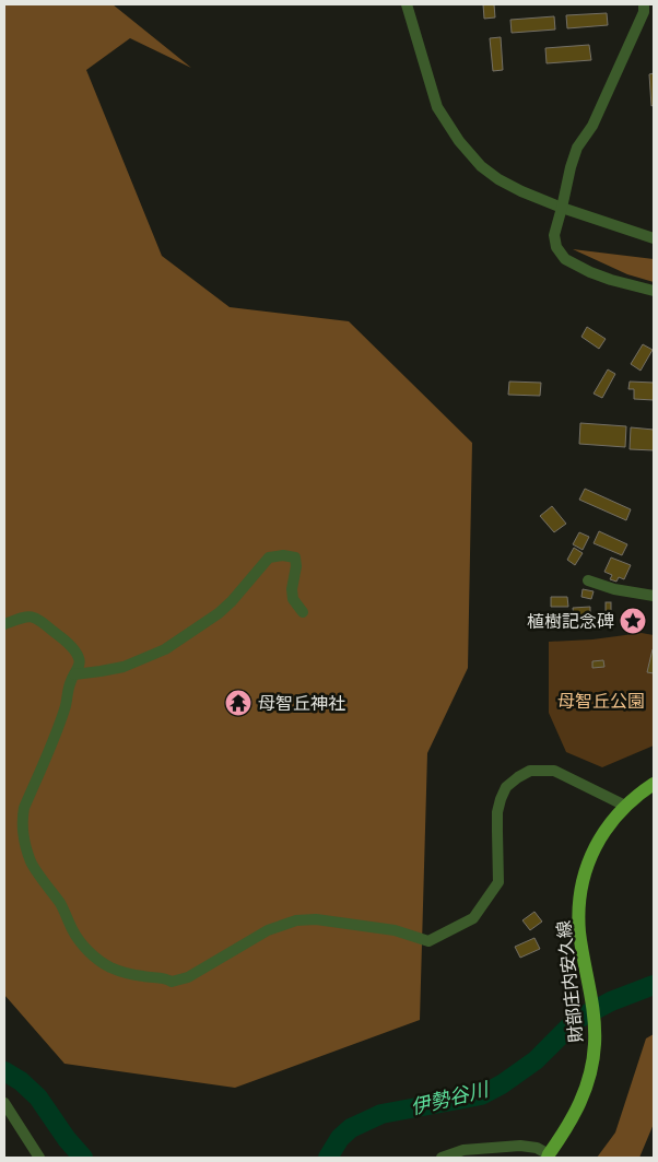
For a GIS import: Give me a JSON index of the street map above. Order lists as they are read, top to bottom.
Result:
{
  "streets": {
    "main road": ["財部庄内安久線"]
  },
  "water": ["伊勢谷川"],
  "parks": ["母智丘公園"],
  "places": {
    "place": ["植樹記念碑"],
    "temple": ["母智丘神社"]
  }
}
